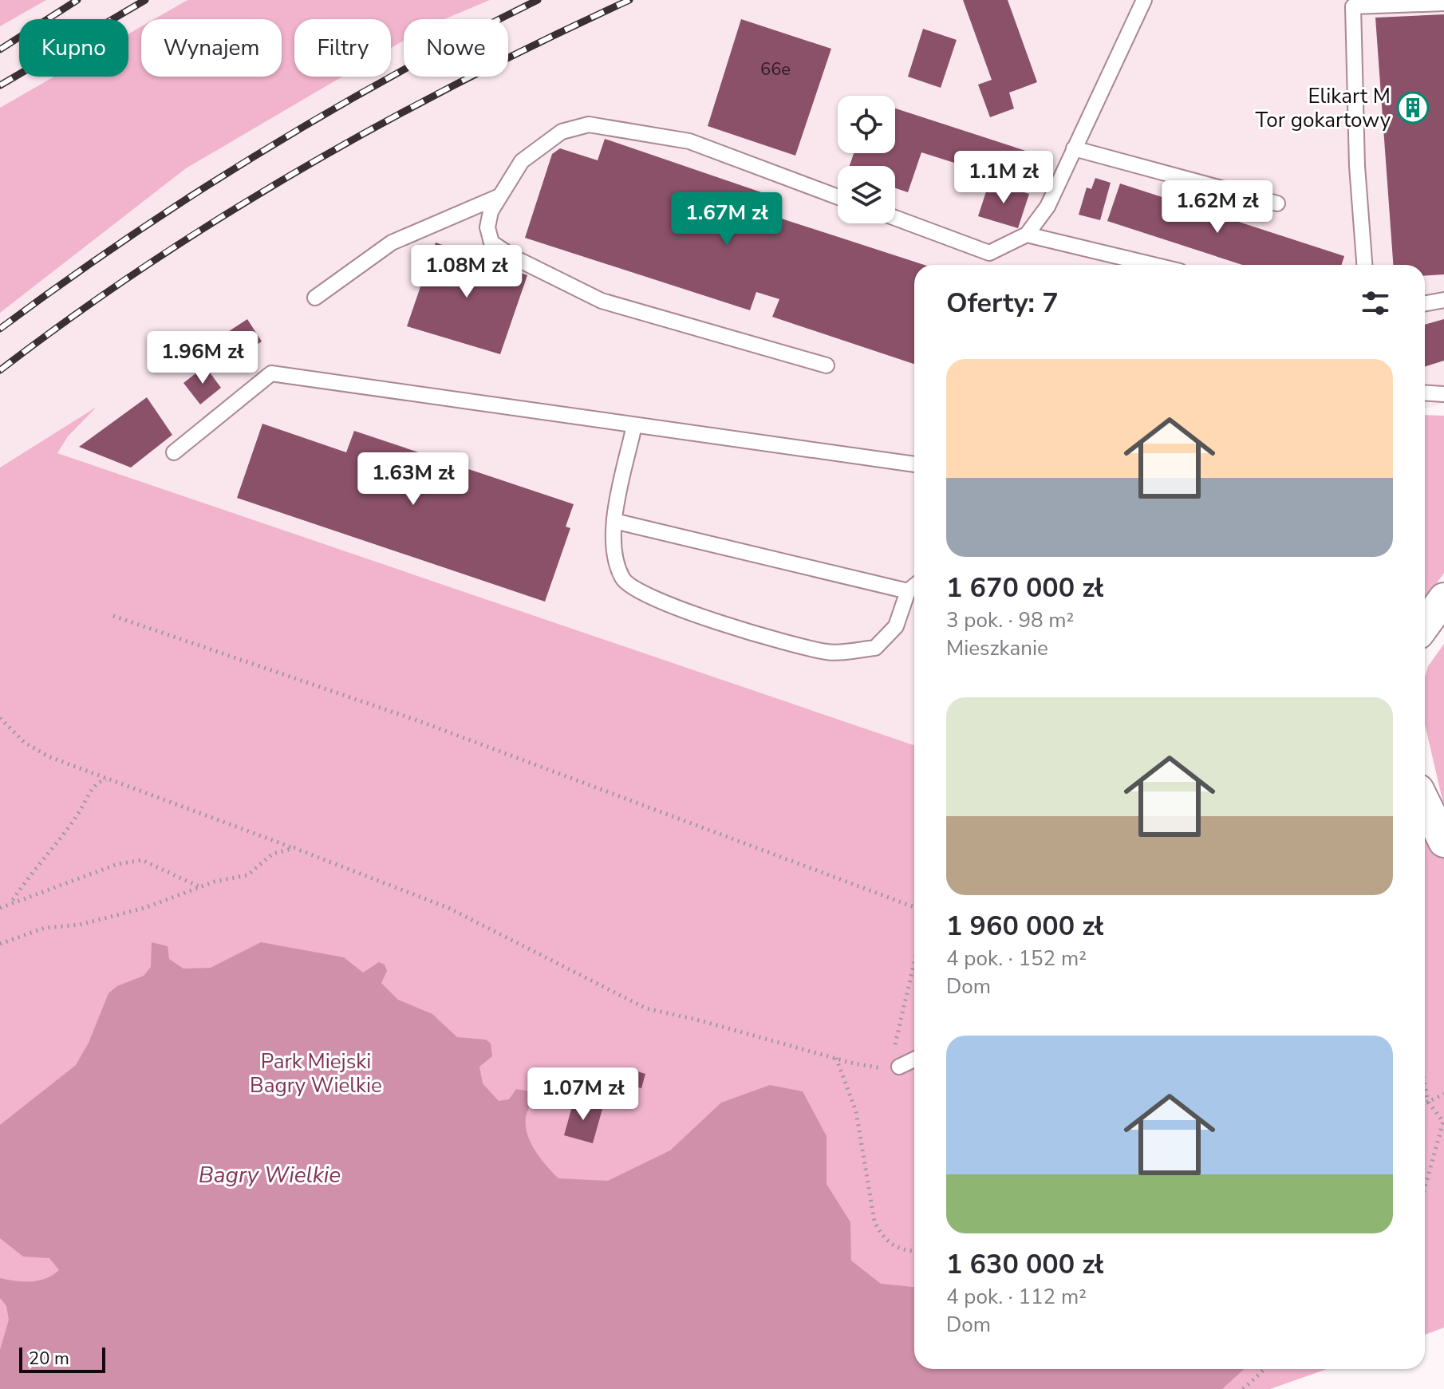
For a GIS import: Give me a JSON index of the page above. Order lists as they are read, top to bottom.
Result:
{
  "water": ["Bagry Wielkie"],
  "parks": ["Park Miejski Bagry Wielkie"],
  "places": {
    "building": ["Elikart M Tor gokartowy"]
  },
  "house_numbers": ["66e"],
  "scale_bar": "20 m",
  "page": {
    "chip": [
      "Kupno",
      "Wynajem",
      "Filtry",
      "Nowe"
    ],
    "price": [
      "1.1M zł",
      "1.62M zł",
      "1.67M zł",
      "1.08M zł",
      "1.96M zł",
      "1.63M zł",
      "1.07M zł"
    ],
    "heading": "Oferty: 7",
    "list": [
      {
        "name": "1 670 000 zł",
        "note": "3 pok. · 98 m² · Mieszkanie"
      },
      {
        "name": "1 960 000 zł",
        "note": "4 pok. · 152 m² · Dom"
      },
      {
        "name": "1 630 000 zł",
        "note": "4 pok. · 112 m² · Dom"
      }
    ],
    "scale": "20 m"
  }
}
